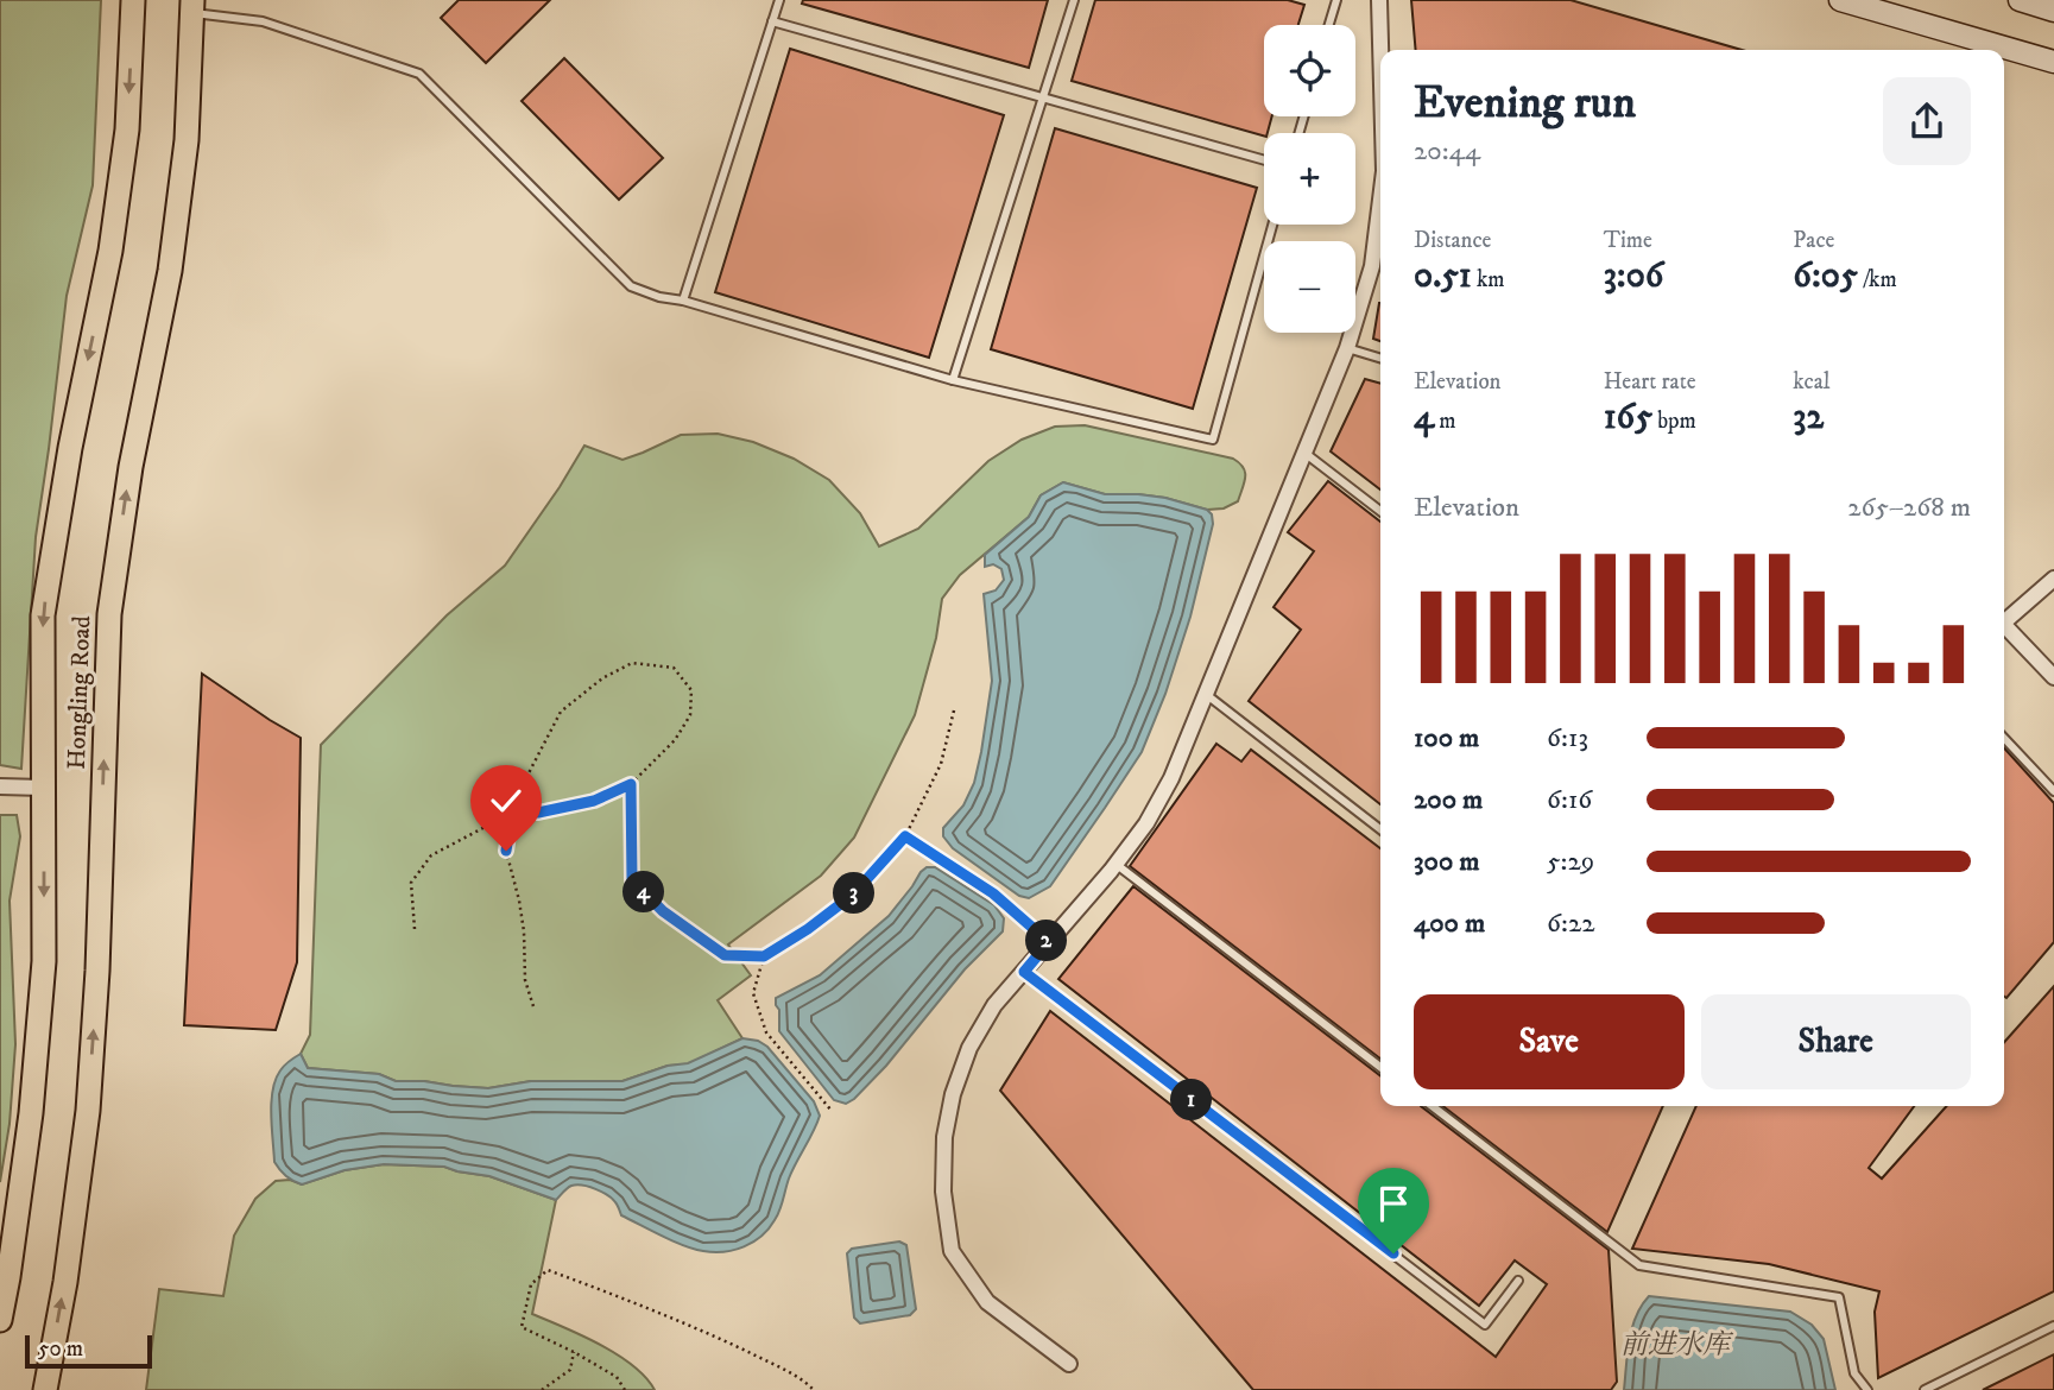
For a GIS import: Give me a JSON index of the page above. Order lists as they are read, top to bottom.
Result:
{
  "streets": {
    "main road": ["Hongling Road"]
  },
  "water": ["前进水库"],
  "scale_bar": "50 m",
  "page": {
    "map_buttons": ["+", "−"],
    "heading": ["Evening run", "20:44"],
    "stats": [
      ["Distance", "0.51 km"],
      ["Time", "3:06"],
      ["Pace", "6:05 /km"],
      ["Elevation", "4 m"],
      ["Heart rate", "165 bpm"],
      ["kcal", "32"]
    ],
    "chart": ["Elevation", "265–268 m"],
    "list": [
      {
        "name": "100 m",
        "note": "6:13"
      },
      {
        "name": "200 m",
        "note": "6:16"
      },
      {
        "name": "300 m",
        "note": "5:29"
      },
      {
        "name": "400 m",
        "note": "6:22"
      }
    ],
    "pins": [
      "4",
      "3",
      "2",
      "1"
    ],
    "buttons": ["Save", "Share"],
    "scale": "50 m"
  }
}
